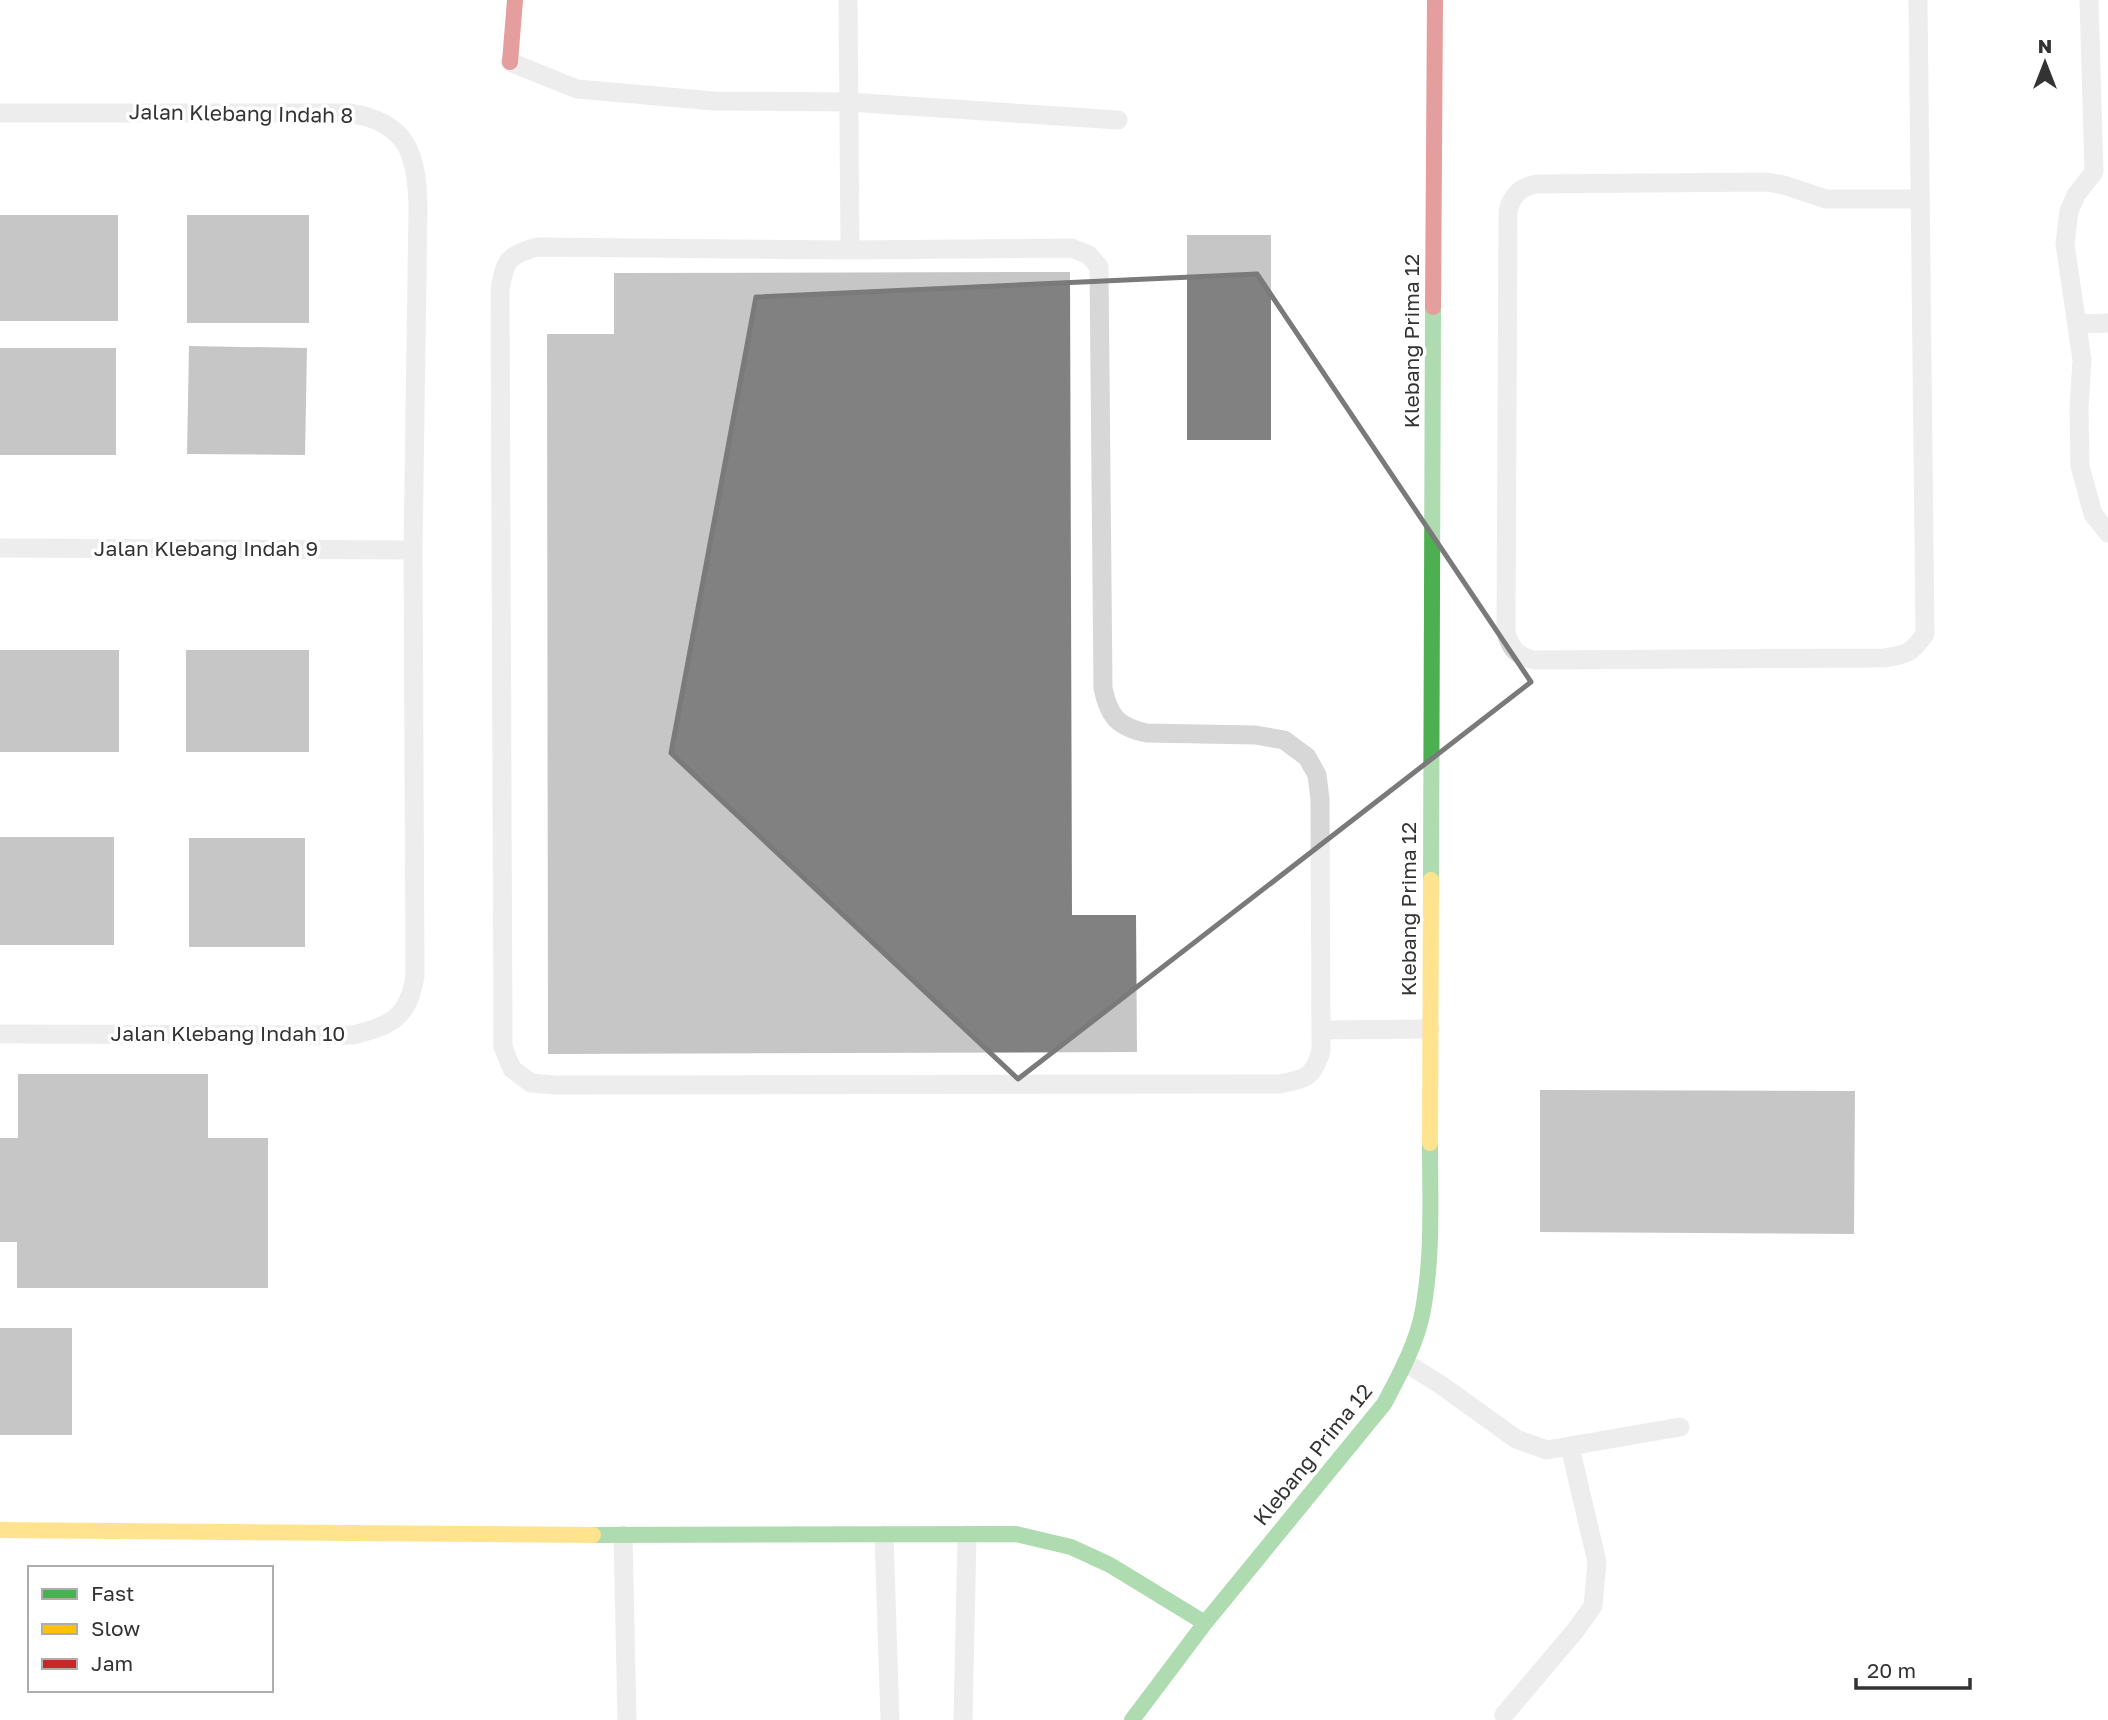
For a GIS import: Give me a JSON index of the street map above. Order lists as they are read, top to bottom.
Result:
{
  "streets": {
    "street": ["Klebang Prima 12"],
    "lane": ["Jalan Klebang Indah 8", "Jalan Klebang Indah 9", "Jalan Klebang Indah 10"]
  },
  "crossings": [
    ["Jalan Klebang Indah 8", "Jalan Klebang Indah 9"],
    ["Jalan Klebang Indah 8", "Jalan Klebang Indah 10"],
    ["Jalan Klebang Indah 9", "Jalan Klebang Indah 10"]
  ],
  "legend": ["Fast", "Slow", "Jam"],
  "scale_bar": "20 m",
  "north": "top"
}
